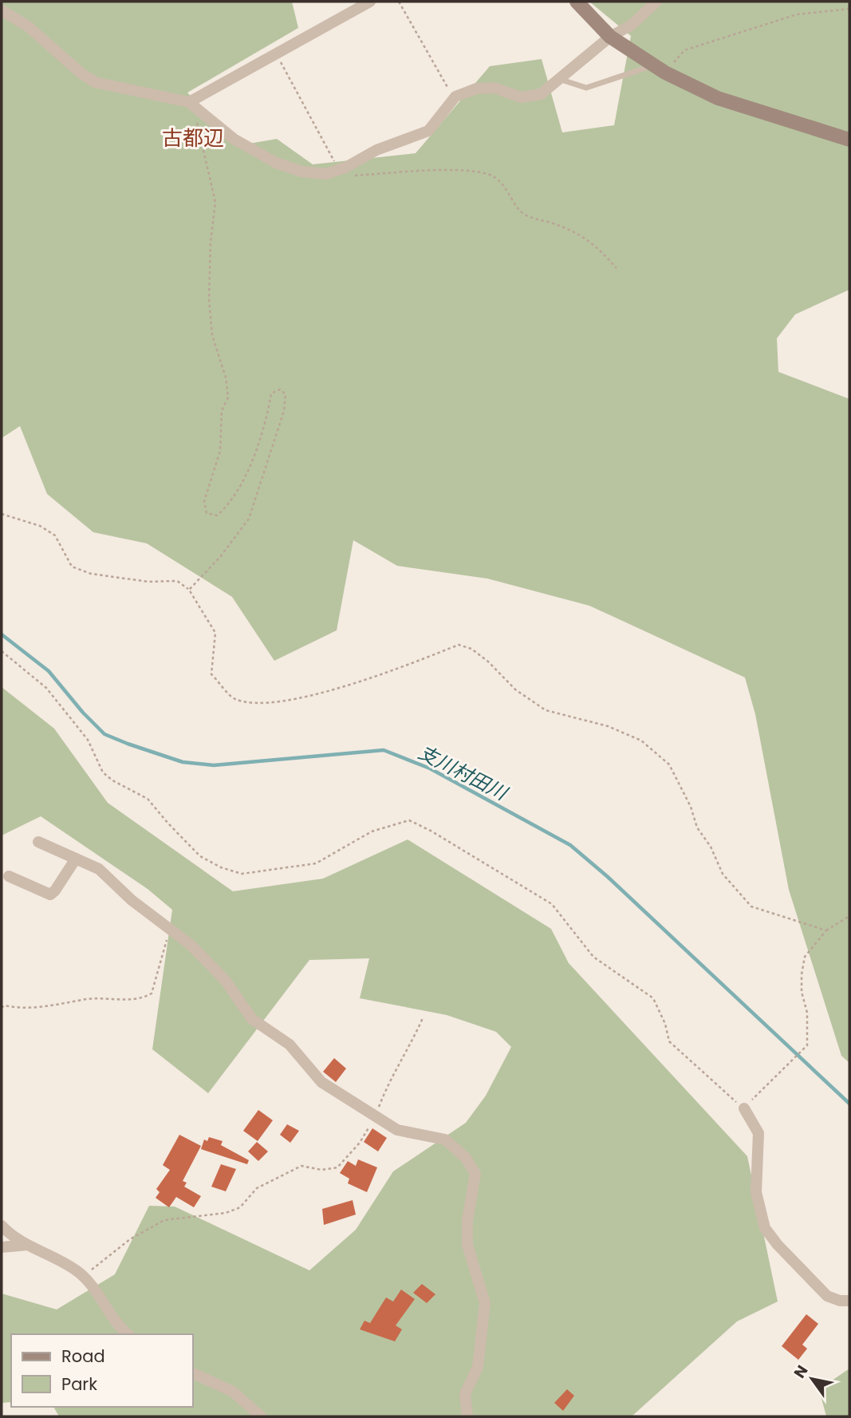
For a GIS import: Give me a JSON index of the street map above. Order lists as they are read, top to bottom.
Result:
{
  "districts": ["古都辺"],
  "water": ["支川村田川"],
  "legend": ["Road", "Park"],
  "north": "top left"
}
